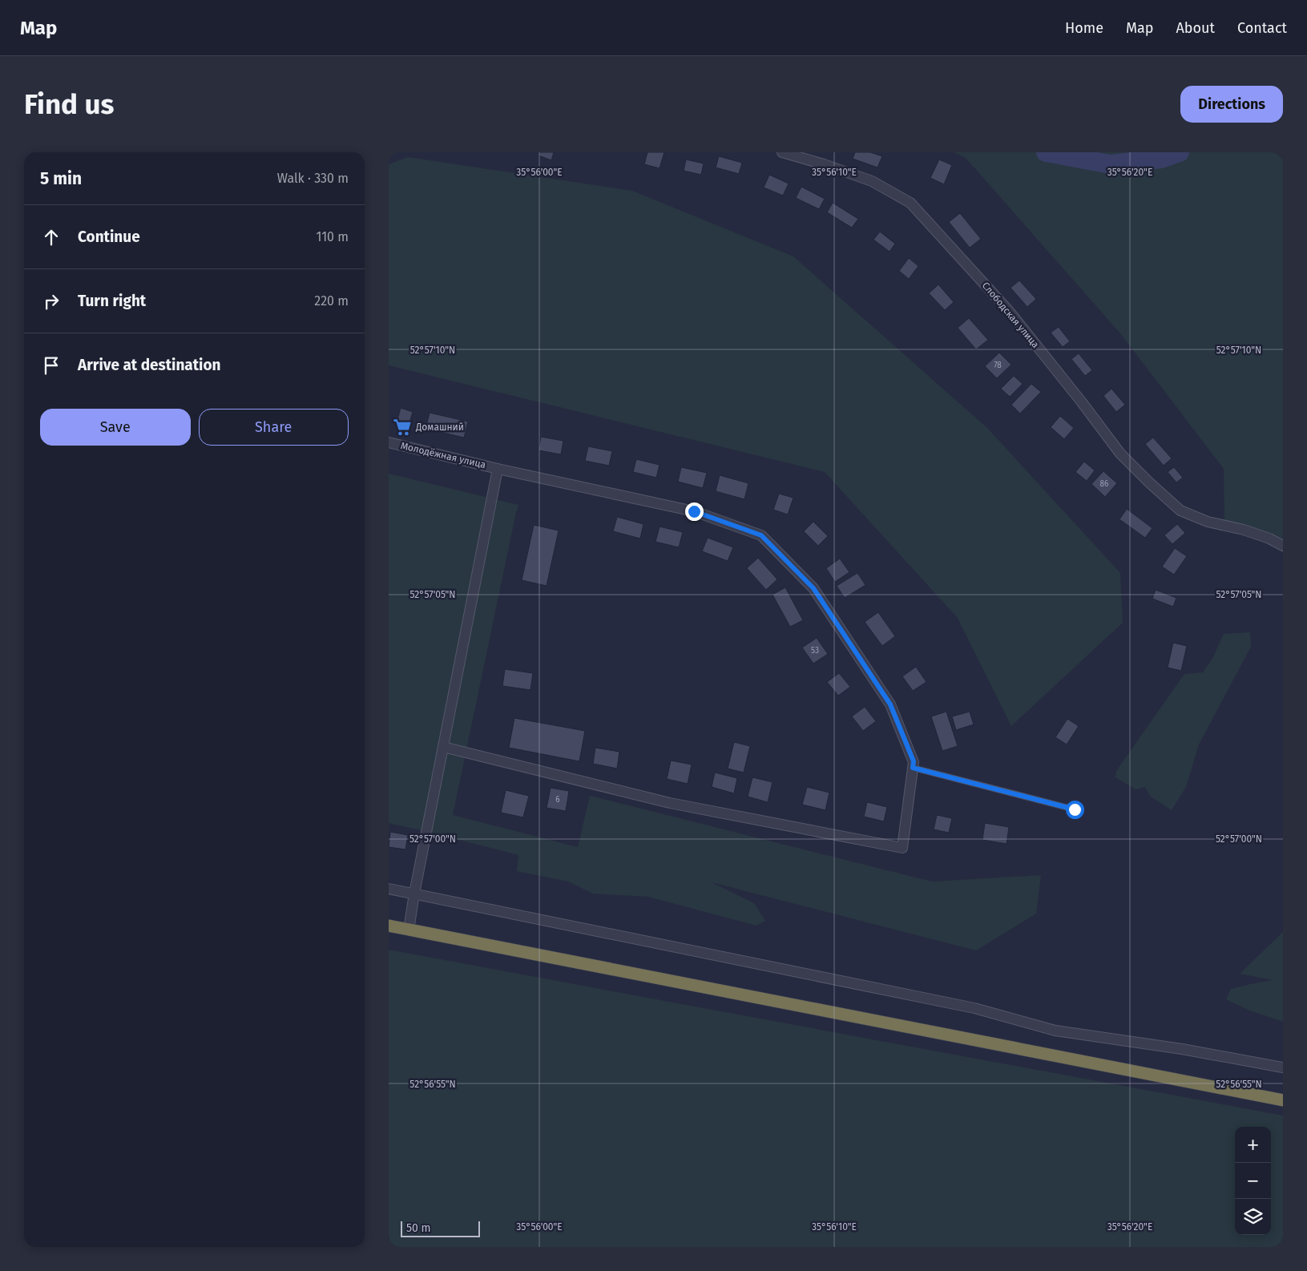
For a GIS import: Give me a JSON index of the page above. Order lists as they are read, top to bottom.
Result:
{
  "streets": {
    "street": ["Слободская улица", "Молодёжная улица"]
  },
  "places": {
    "supermarket": ["Домашний"]
  },
  "house_numbers": [
    "78",
    "86",
    "53",
    "6"
  ],
  "scale_bar": "50 m",
  "page": {
    "header": "Map",
    "nav": [
      "Home",
      "Map",
      "About",
      "Contact"
    ],
    "buttons": [
      "Directions",
      ["Save", "Share"]
    ],
    "title": "Find us",
    "heading": ["5 min", "Walk · 330 m"],
    "list": [
      ["Continue", "110 m"],
      ["Turn right", "220 m"],
      "Arrive at destination"
    ],
    "map_buttons": ["+", "−"],
    "scale": "50 m"
  },
  "coordinates": [
    "35°56'00\"E",
    "35°56'10\"E",
    "35°56'20\"E",
    "52°57'10\"N",
    "52°57'05\"N",
    "52°57'00\"N",
    "52°56'55\"N"
  ]
}
